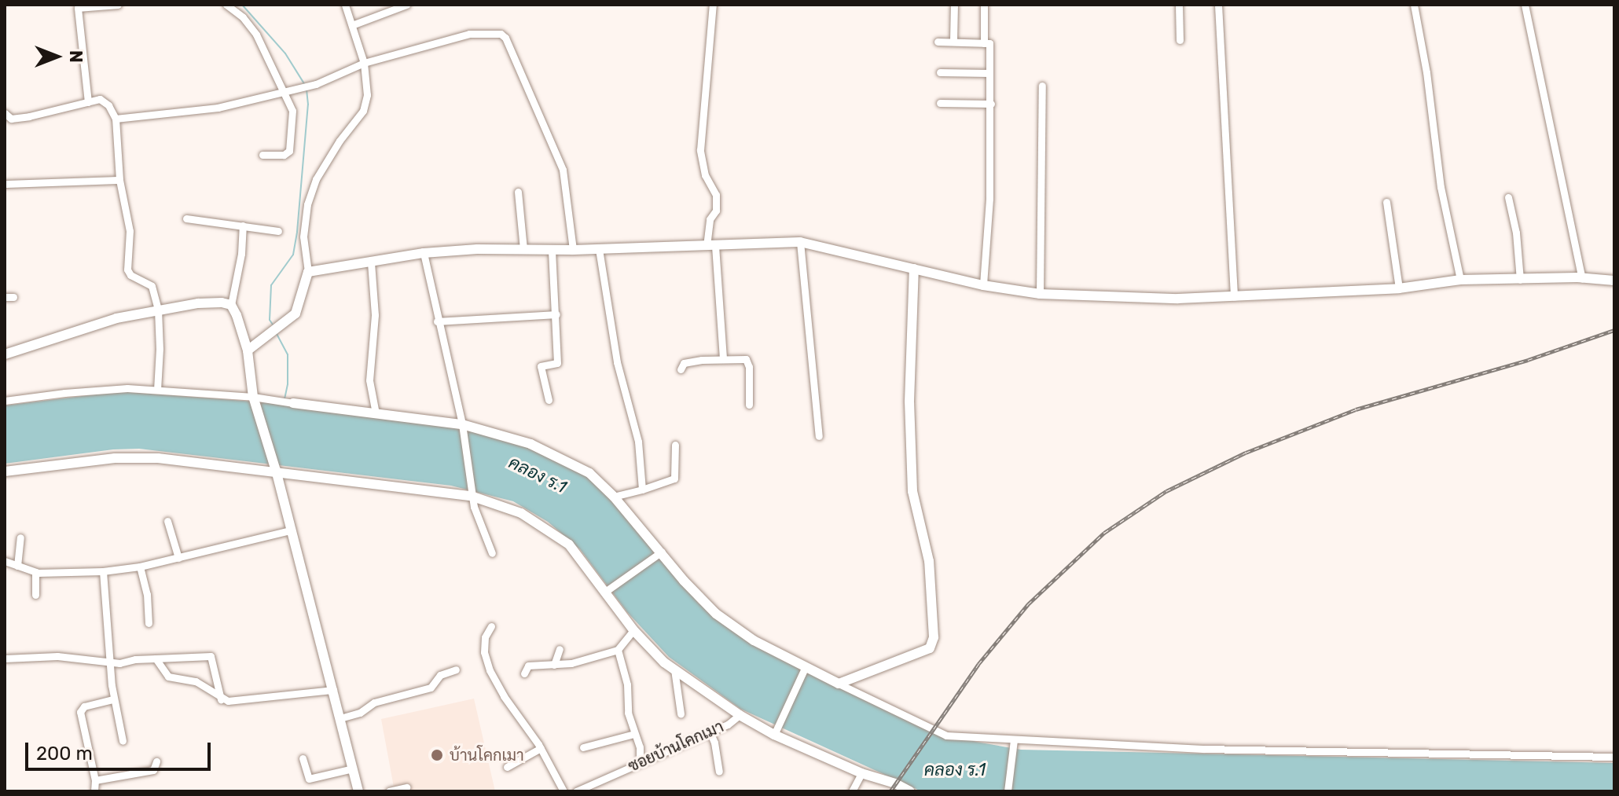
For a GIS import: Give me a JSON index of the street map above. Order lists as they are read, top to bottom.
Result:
{
  "streets": {
    "street": ["ซอยบ้านโคกเมา"]
  },
  "water": ["คลอง ร.1"],
  "places": ["บ้านโคกเมา"],
  "scale_bar": "200 m",
  "north": "right"
}
